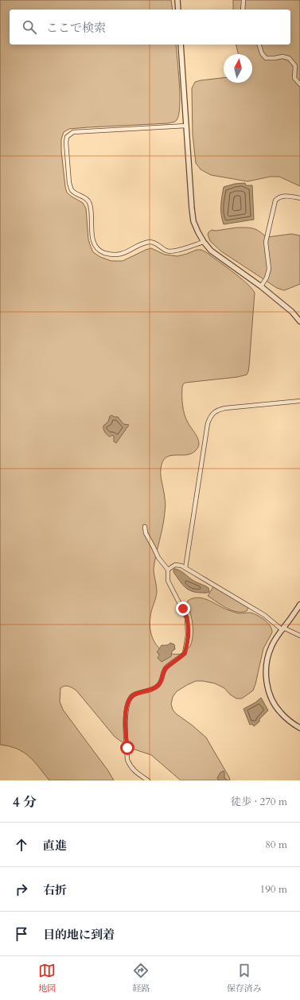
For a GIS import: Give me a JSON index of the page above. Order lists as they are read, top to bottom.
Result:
{
  "north": "top",
  "page": {
    "search": "ここで検索",
    "heading": ["4 分", "徒歩 · 270 m"],
    "list": [
      ["直進", "80 m"],
      ["右折", "190 m"],
      "目的地に到着"
    ],
    "nav": ["地図", "経路", "保存済み"]
  }
}
